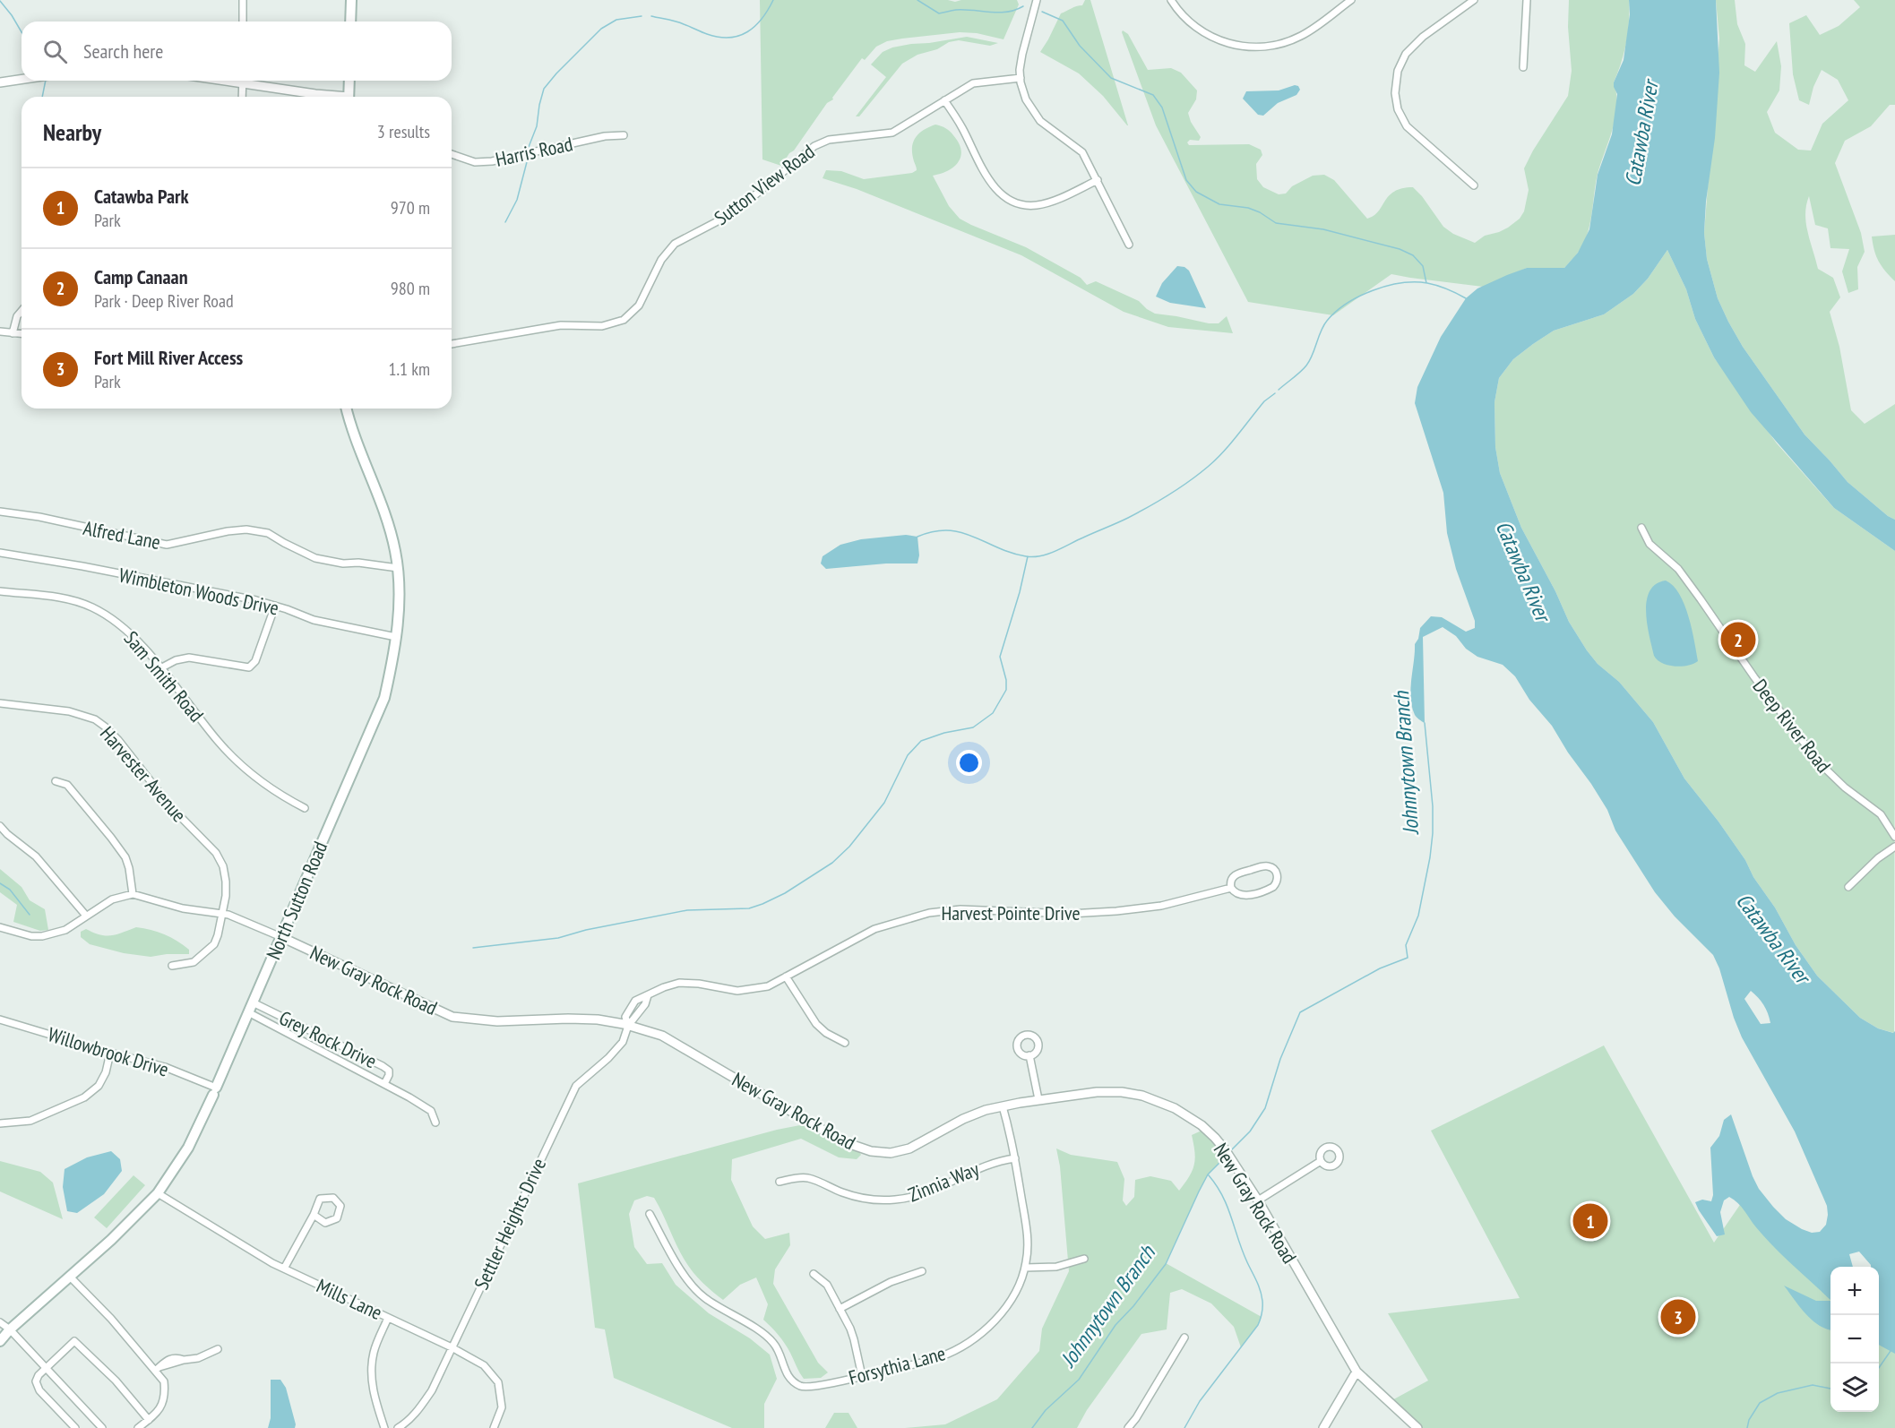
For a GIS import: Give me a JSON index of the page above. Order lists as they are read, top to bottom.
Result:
{
  "streets": {
    "main road": ["North Sutton Road"],
    "street": [
      "Harris Road",
      "Sutton View Road",
      "Alfred Lane",
      "Wimbleton Woods Drive",
      "Sam Smith Road",
      "Deep River Road",
      "Harvester Avenue",
      "Harvest Pointe Drive",
      "New Gray Rock Road",
      "Grey Rock Drive",
      "Willowbrook Drive",
      "Zinnia Way",
      "Settler Heights Drive",
      "Mills Lane",
      "Forsythia Lane"
    ]
  },
  "crossings": [
    ["Alfred Lane", "North Sutton Road"],
    ["Wimbleton Woods Drive", "North Sutton Road"],
    ["North Sutton Road", "New Gray Rock Road"],
    ["North Sutton Road", "Grey Rock Drive"],
    ["North Sutton Road", "Willowbrook Drive"],
    ["North Sutton Road", "Mills Lane"],
    ["Harvest Pointe Drive", "Settler Heights Drive"],
    ["New Gray Rock Road", "Settler Heights Drive"],
    ["New Gray Rock Road", "Forsythia Lane"],
    ["Zinnia Way", "Forsythia Lane"],
    ["Settler Heights Drive", "Mills Lane"]
  ],
  "water": ["Catawba River", "Johnnytown Branch"],
  "page": {
    "search": "Search here",
    "heading": ["Nearby", "3 results"],
    "list": [
      {
        "mark": "1",
        "name": "Catawba Park",
        "note": "Park",
        "value": "970 m"
      },
      {
        "mark": "2",
        "name": "Camp Canaan",
        "note": "Park · Deep River Road",
        "value": "980 m"
      },
      {
        "mark": "3",
        "name": "Fort Mill River Access",
        "note": "Park",
        "value": "1.1 km"
      }
    ],
    "pins": ["2", "1", "3"],
    "map_buttons": ["+", "−"]
  }
}
